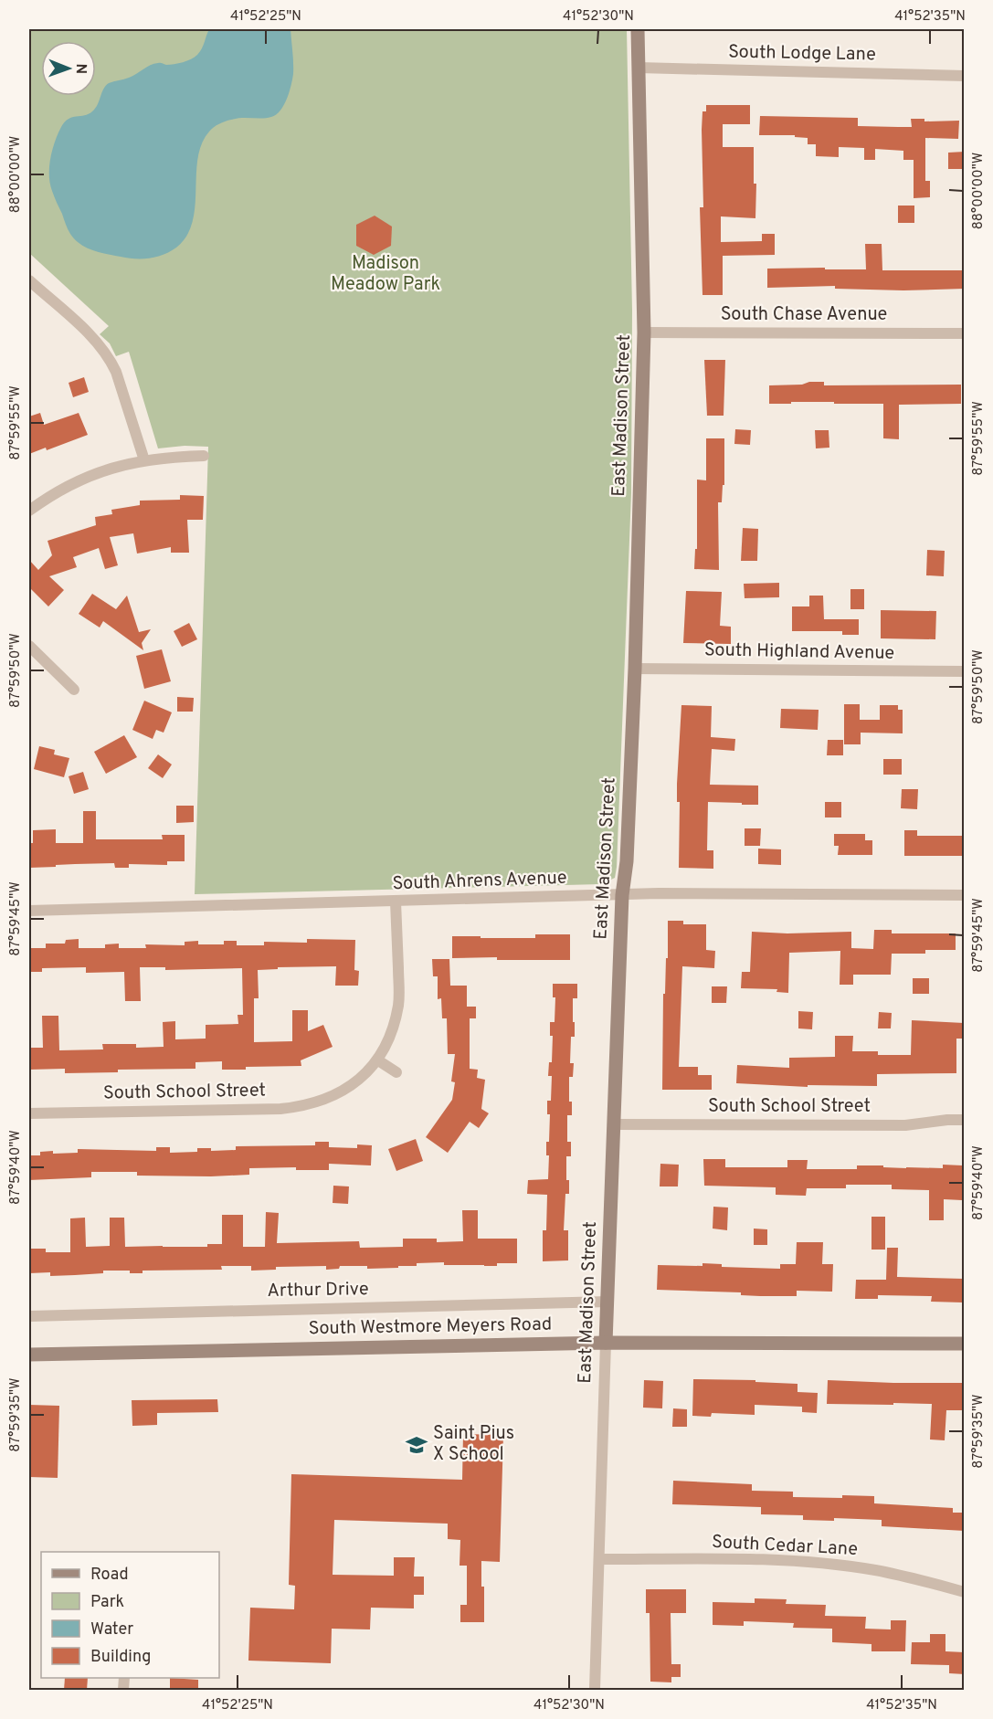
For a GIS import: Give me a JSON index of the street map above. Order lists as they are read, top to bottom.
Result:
{
  "streets": {
    "street": [
      "South Lodge Lane",
      "South Chase Avenue",
      "East Madison Street",
      "South Highland Avenue",
      "South Ahrens Avenue",
      "South School Street",
      "Arthur Drive",
      "South Westmore Meyers Road",
      "South Cedar Lane"
    ]
  },
  "crossings": [
    ["South Lodge Lane", "East Madison Street"],
    ["South Chase Avenue", "East Madison Street"],
    ["East Madison Street", "South Highland Avenue"],
    ["East Madison Street", "South Ahrens Avenue"],
    ["East Madison Street", "South School Street"],
    ["East Madison Street", "Arthur Drive"],
    ["East Madison Street", "South Westmore Meyers Road"],
    ["East Madison Street", "South Cedar Lane"],
    ["South Ahrens Avenue", "South School Street"]
  ],
  "parks": ["Madison Meadow Park"],
  "places": {
    "school or university": ["Saint Pius X School"]
  },
  "legend": [
    "Road",
    "Park",
    "Water",
    "Building"
  ],
  "north": "right",
  "coordinates": [
    "41°52'25\"N",
    "41°52'30\"N",
    "41°52'35\"N",
    "88°00'00\"W",
    "87°59'55\"W",
    "87°59'50\"W",
    "87°59'45\"W",
    "87°59'40\"W",
    "87°59'35\"W"
  ]
}
